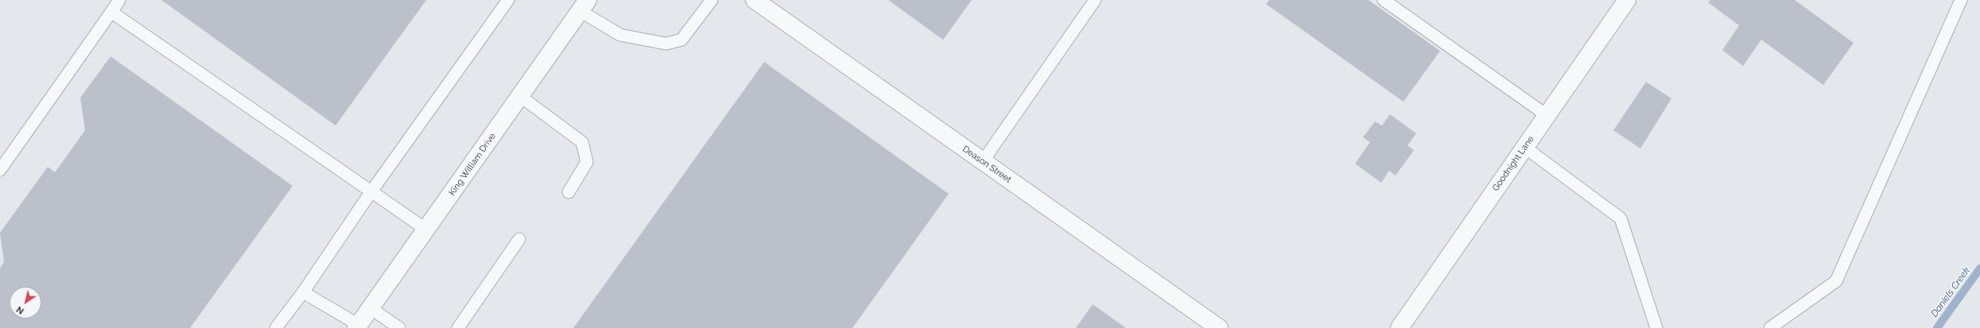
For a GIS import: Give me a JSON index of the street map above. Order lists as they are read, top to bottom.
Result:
{
  "streets": {
    "street": ["Goodnight Lane", "King William Drive", "Deason Street"]
  },
  "water": ["Daniels Creek"],
  "north": "bottom left"
}
